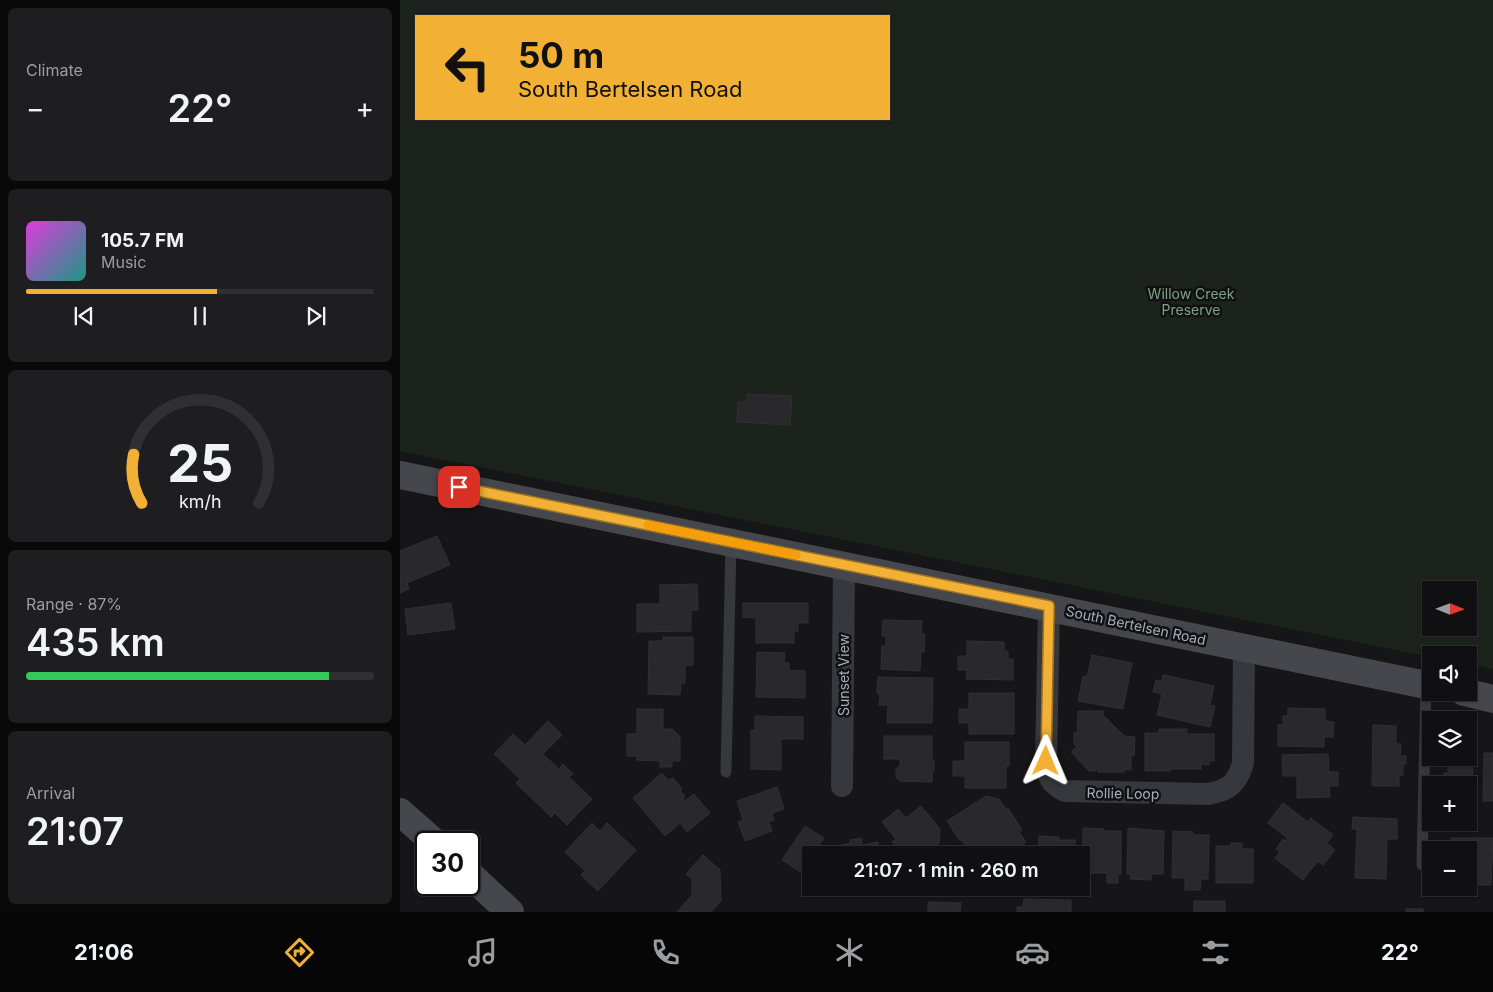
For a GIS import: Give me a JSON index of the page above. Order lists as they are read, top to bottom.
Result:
{
  "streets": {
    "main road": ["South Bertelsen Road"],
    "street": ["Sunset View", "Rollie Loop"]
  },
  "crossings": [
    ["South Bertelsen Road", "Sunset View"],
    ["South Bertelsen Road", "Rollie Loop"]
  ],
  "parks": ["Willow Creek Preserve"],
  "north": "right",
  "page": {
    "tile": [
      "Climate",
      ["Range · 87%", "435 km"],
      ["Arrival", "21:07"]
    ],
    "turn": ["50 m", "South Bertelsen Road"],
    "heat": ["−", "22°", "+"],
    "song": ["105.7 FM", "Music"],
    "map_buttons": ["+", "−"],
    "limit": "30",
    "trip": "21:07 · 1 min · 260 m",
    "tabs": ["21:06", "22°"],
    "gauge": ["25", "km/h"]
  }
}
